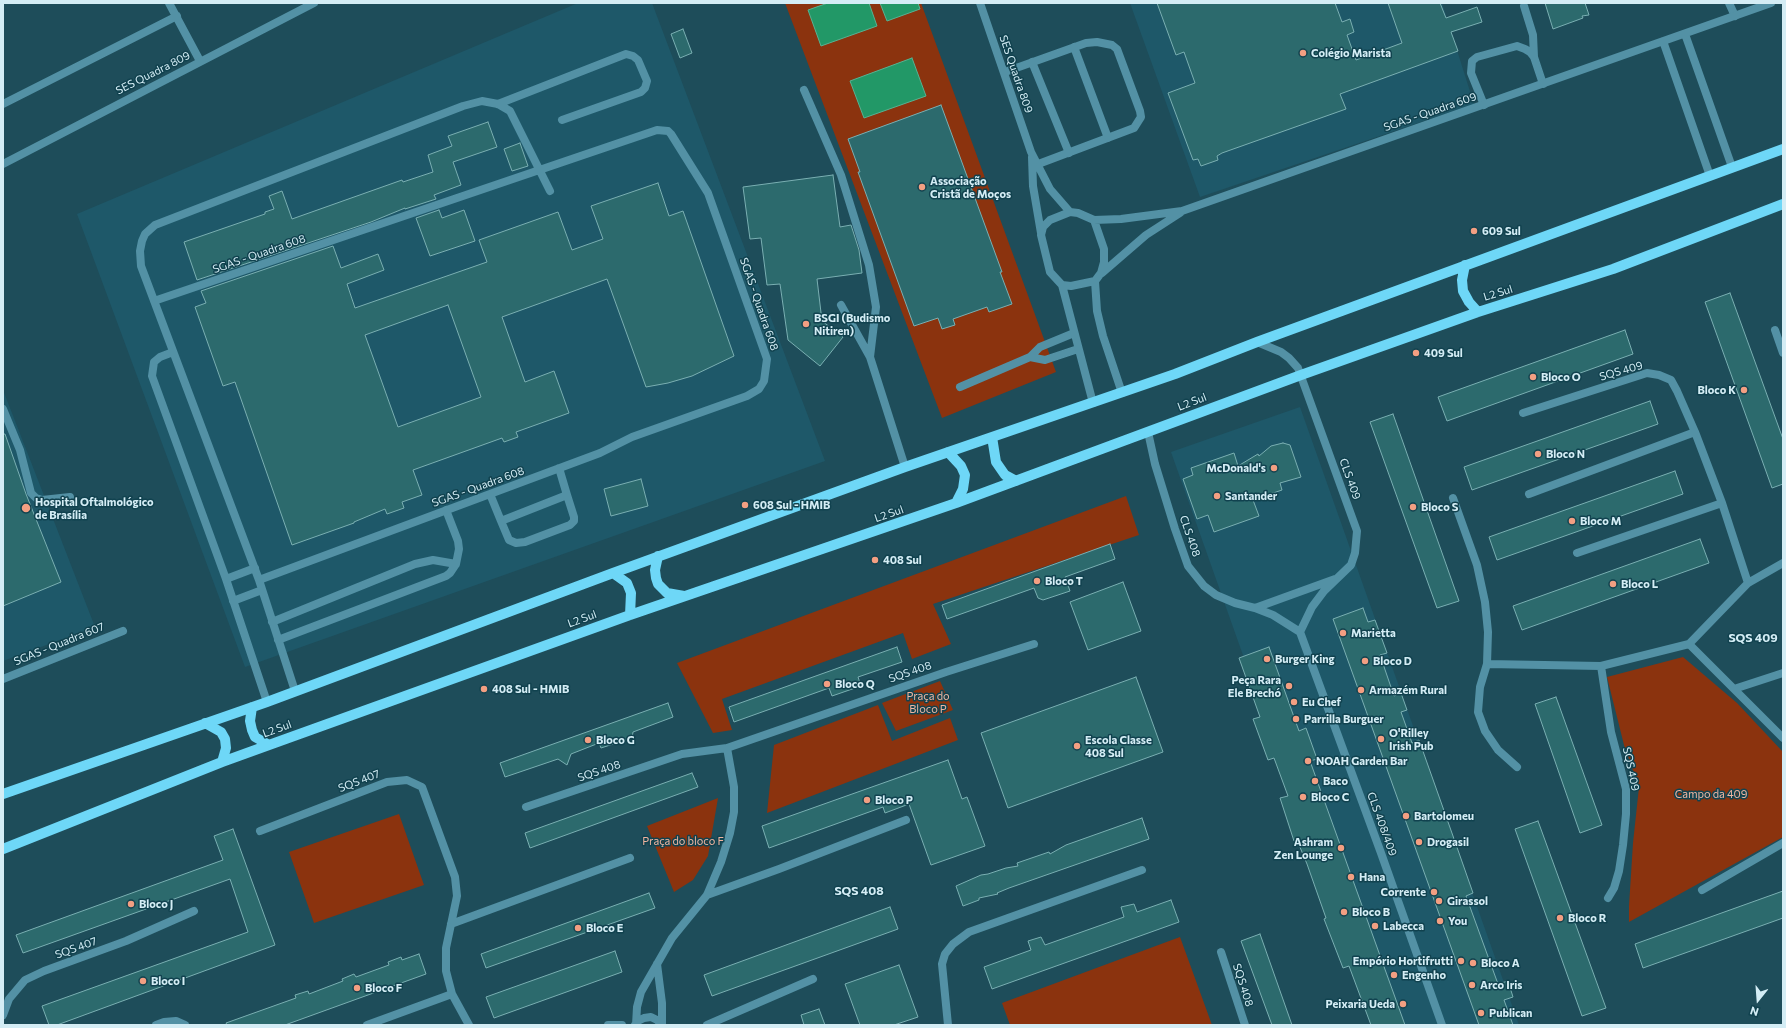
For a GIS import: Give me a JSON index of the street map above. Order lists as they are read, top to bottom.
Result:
{
  "streets": {
    "main road": ["L2 Sul"],
    "street": [
      "SES Quadra 809",
      "SGAS - Quadra 609",
      "SGAS - Quadra 608",
      "SQS 409",
      "CLS 409",
      "CLS 408",
      "SGAS - Quadra 607",
      "SQS 408",
      "SQS 407",
      "CLS 408/409"
    ]
  },
  "crossings": [
    ["SES Quadra 809", "SGAS - Quadra 609"],
    ["L2 Sul", "CLS 409"],
    ["L2 Sul", "CLS 408"],
    ["CLS 409", "CLS 408"],
    ["CLS 409", "CLS 408/409"],
    ["CLS 408", "CLS 408/409"]
  ],
  "districts": ["SQS 409", "SQS 408"],
  "parks": ["Praça do Bloco P", "Campo da 409", "Praça do bloco F"],
  "places": [
    "Colégio Marista",
    "Associação Cristã de Moços",
    "609 Sul",
    "BSGI (Budismo Nitiren)",
    "409 Sul",
    "Bloco O",
    "Bloco K",
    "Bloco N",
    "McDonald's",
    "Santander",
    "608 Sul - HMIB",
    "Bloco S",
    "Hospital Oftalmológico de Brasília",
    "Bloco M",
    "408 Sul",
    "Bloco T",
    "Bloco L",
    "Marietta",
    "Burger King",
    "Bloco D",
    "Bloco Q",
    "Peça Rara Ele Brechó",
    "408 Sul - HMIB",
    "Armazém Rural",
    "Eu Chef",
    "Parrilla Burguer",
    "O'Rilley Irish Pub",
    "Bloco G",
    "Escola Classe 408 Sul",
    "NOAH Garden Bar",
    "Baco",
    "Bloco C",
    "Bloco P",
    "Bartolomeu",
    "Drogasil",
    "Ashram Zen Lounge",
    "Hana",
    "Corrente",
    "Girassol",
    "Bloco J",
    "Bloco B",
    "Bloco R",
    "You",
    "Labecca",
    "Bloco E",
    "Empório Hortifrutti",
    "Bloco A",
    "Engenho",
    "Bloco I",
    "Arco Iris",
    "Bloco F",
    "Peixaria Ueda",
    "Publican"
  ],
  "north": "bottom"
}
